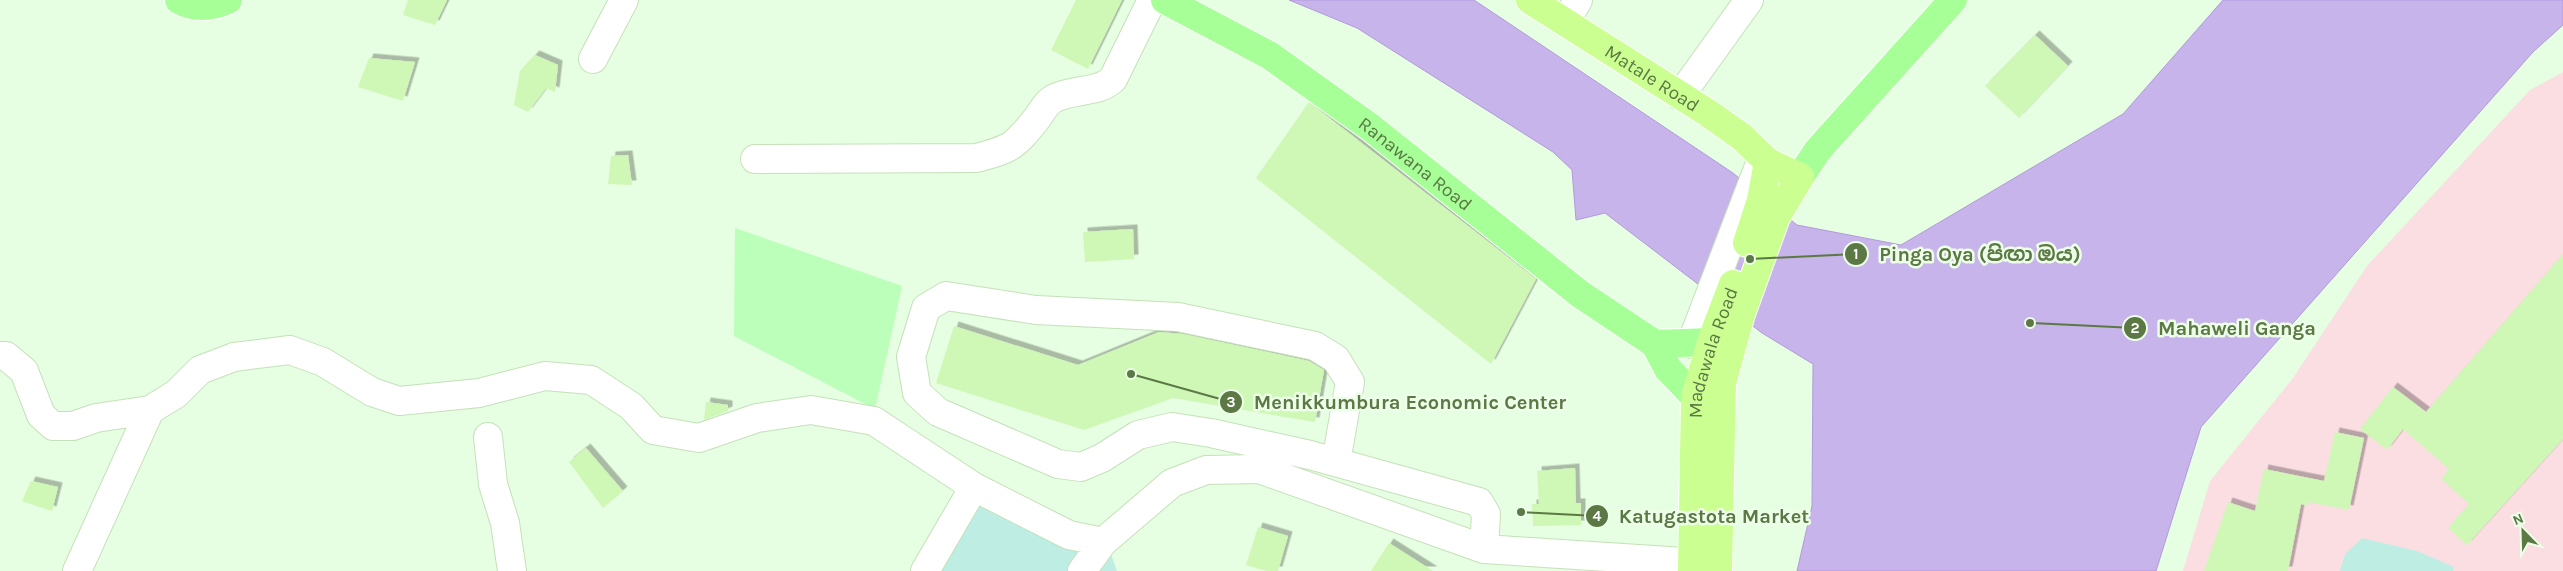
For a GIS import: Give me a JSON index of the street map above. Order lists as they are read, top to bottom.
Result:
{
  "streets": {
    "highway": ["Matale Road", "Madawala Road"],
    "main road": ["Ranawana Road"]
  },
  "crossings": [
    ["Matale Road", "Madawala Road"]
  ],
  "places": [
    "Pinga Oya (පිඟා ඔය)",
    "Mahaweli Ganga",
    "Menikkumbura Economic Center",
    "Katugastota Market"
  ],
  "north": "top left"
}
